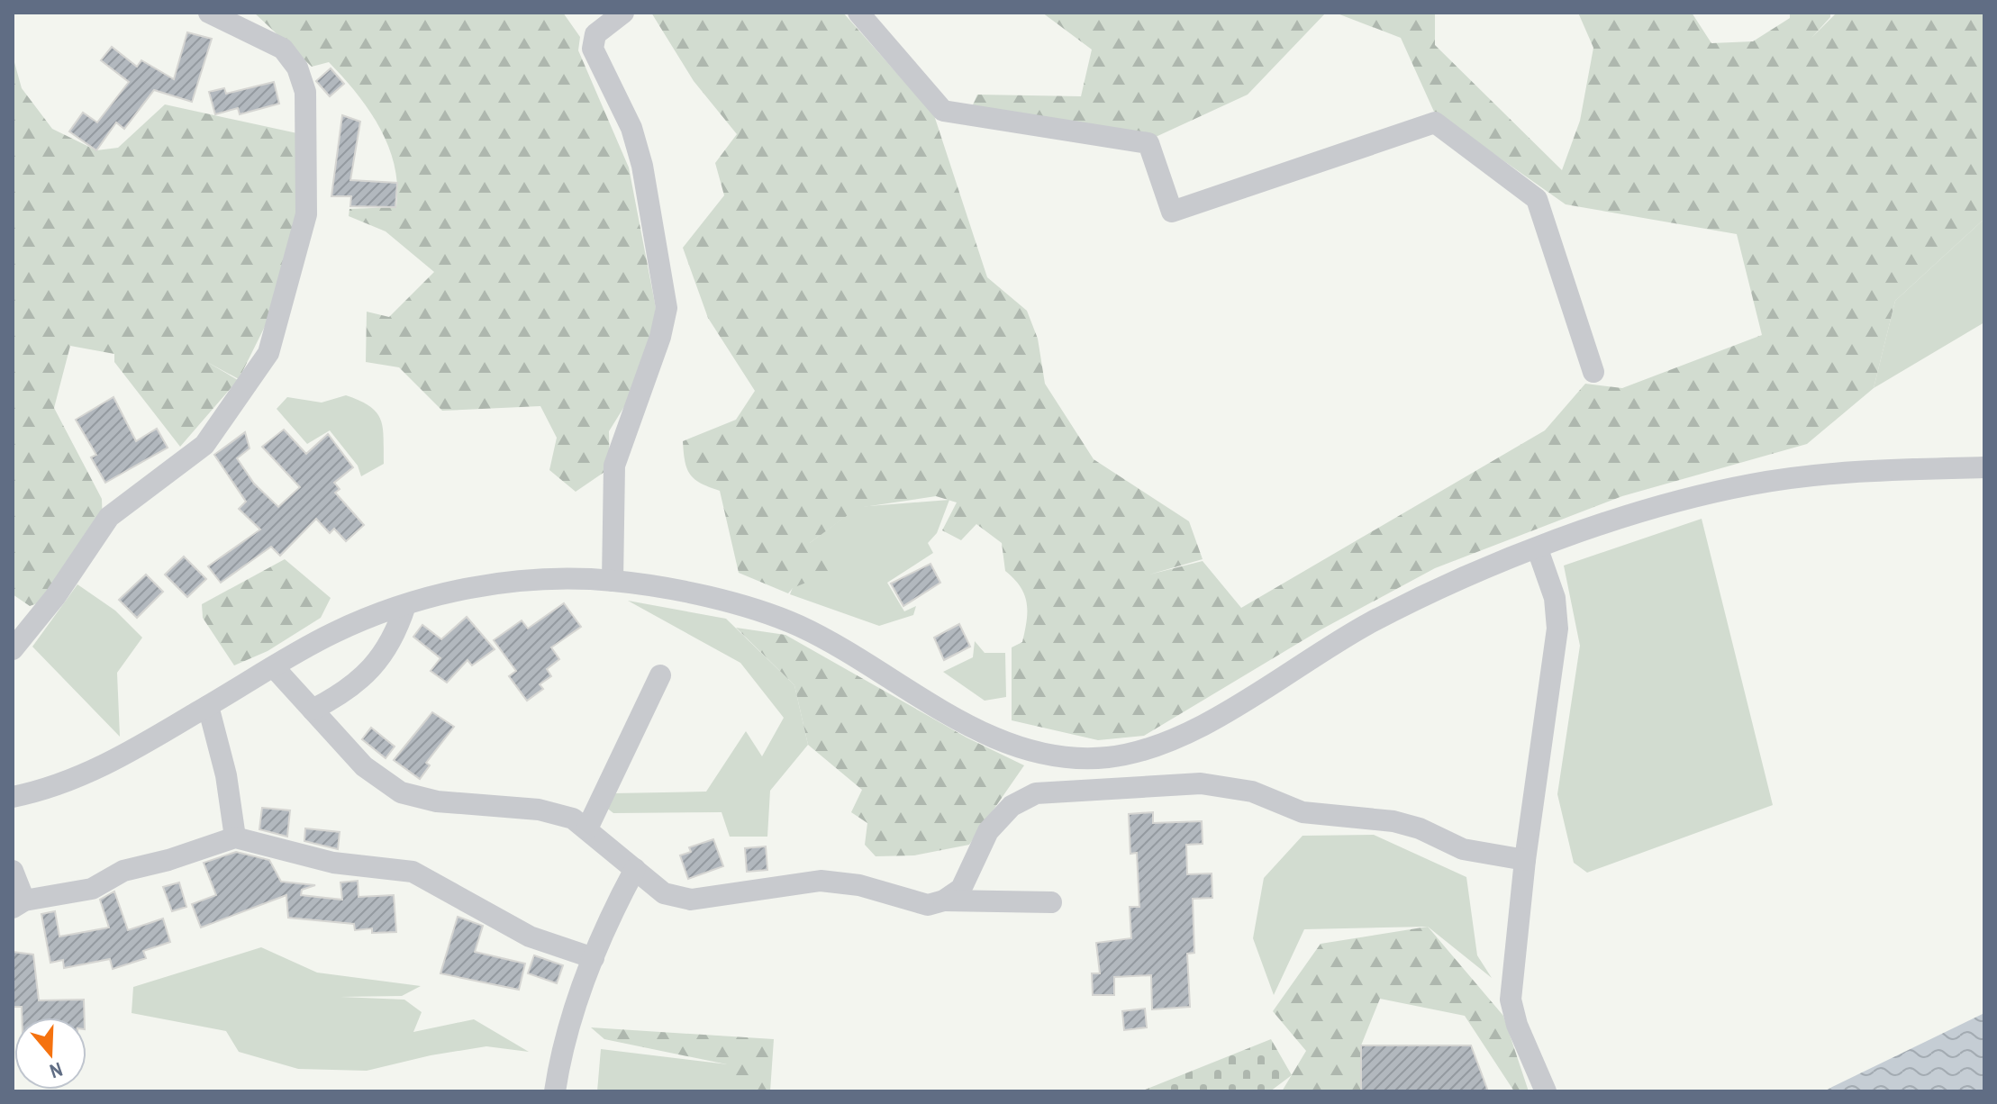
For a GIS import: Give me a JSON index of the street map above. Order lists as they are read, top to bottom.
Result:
{
  "north": "bottom"
}
